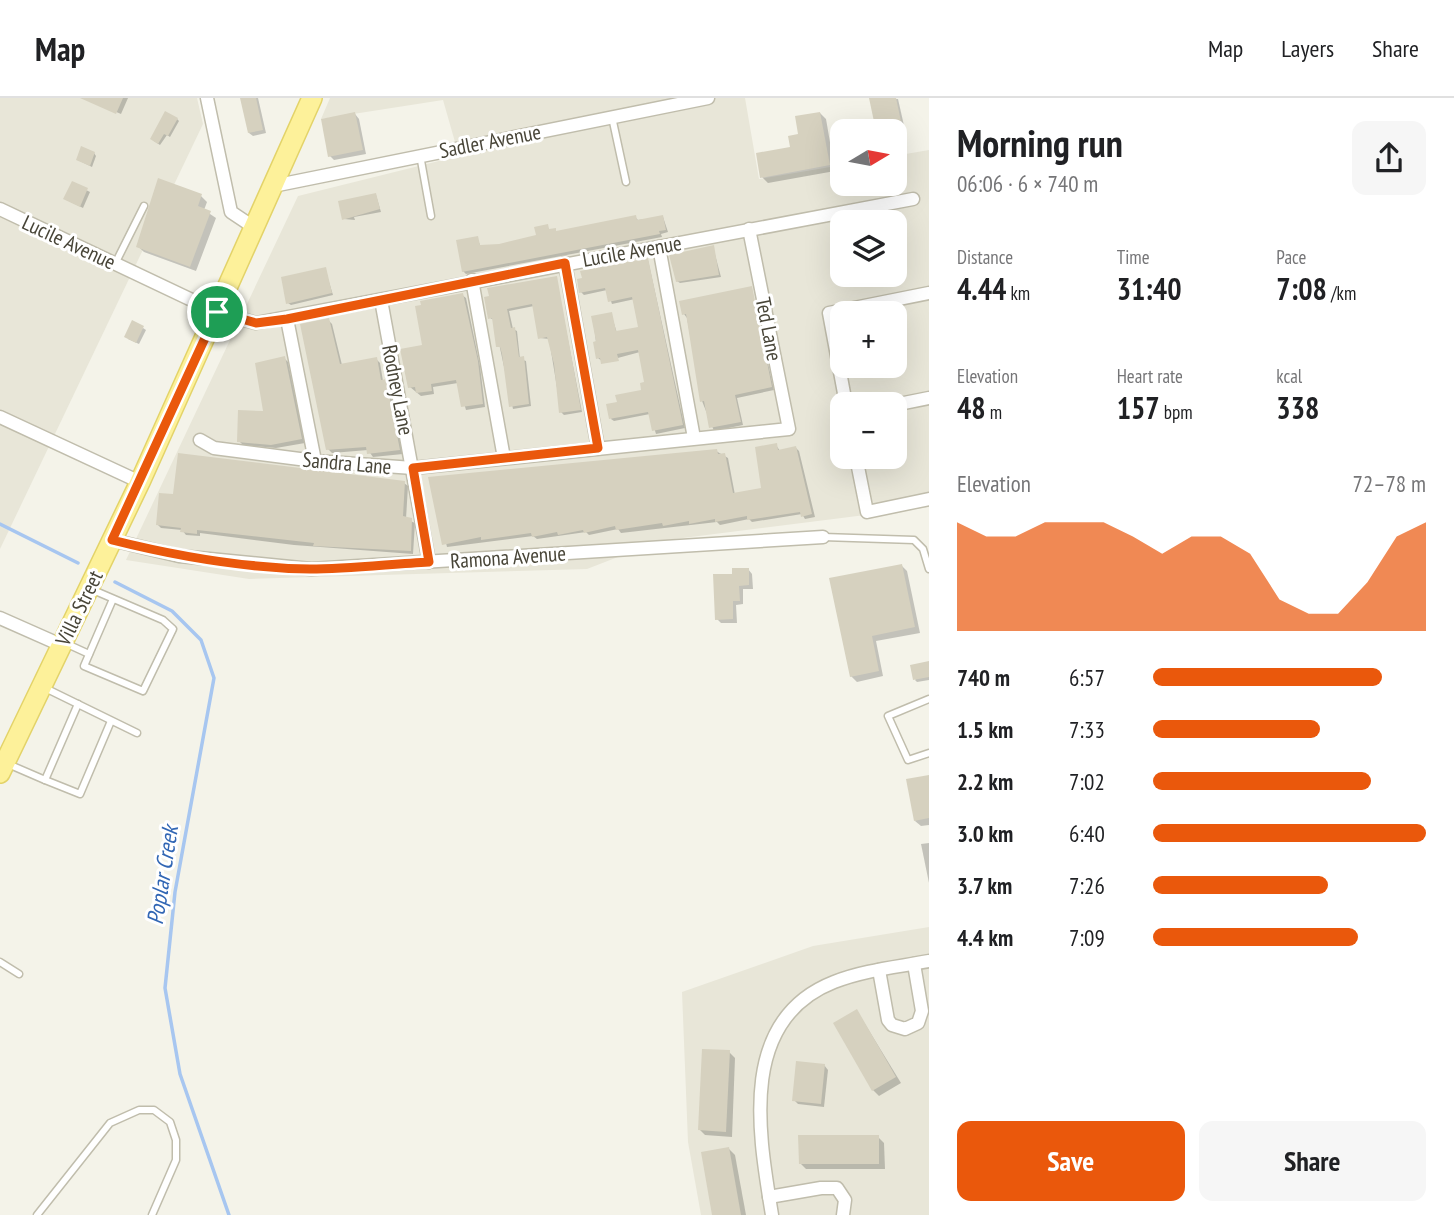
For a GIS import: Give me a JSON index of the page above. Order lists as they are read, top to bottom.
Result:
{
  "streets": {
    "main road": ["Villa Street"],
    "street": [
      "Sadler Avenue",
      "Lucile Avenue",
      "Ted Lane",
      "Rodney Lane",
      "Sandra Lane",
      "Ramona Avenue"
    ]
  },
  "crossings": [
    ["Sadler Avenue", "Villa Street"],
    ["Lucile Avenue", "Ted Lane"],
    ["Lucile Avenue", "Rodney Lane"],
    ["Lucile Avenue", "Villa Street"],
    ["Ted Lane", "Sandra Lane"],
    ["Rodney Lane", "Sandra Lane"],
    ["Rodney Lane", "Ramona Avenue"],
    ["Ramona Avenue", "Villa Street"]
  ],
  "water": ["Poplar Creek"],
  "north": "right",
  "page": {
    "header": "Map",
    "nav": ["Map", "Layers", "Share"],
    "heading": ["Morning run", "06:06 · 6 × 740 m"],
    "map_buttons": ["+", "−"],
    "stats": [
      ["Distance", "4.44 km"],
      ["Time", "31:40"],
      ["Pace", "7:08 /km"],
      ["Elevation", "48 m"],
      ["Heart rate", "157 bpm"],
      ["kcal", "338"]
    ],
    "chart": ["Elevation", "72–78 m"],
    "list": [
      {
        "name": "740 m",
        "note": "6:57"
      },
      {
        "name": "1.5 km",
        "note": "7:33"
      },
      {
        "name": "2.2 km",
        "note": "7:02"
      },
      {
        "name": "3.0 km",
        "note": "6:40"
      },
      {
        "name": "3.7 km",
        "note": "7:26"
      },
      {
        "name": "4.4 km",
        "note": "7:09"
      }
    ],
    "buttons": ["Save", "Share"]
  }
}
